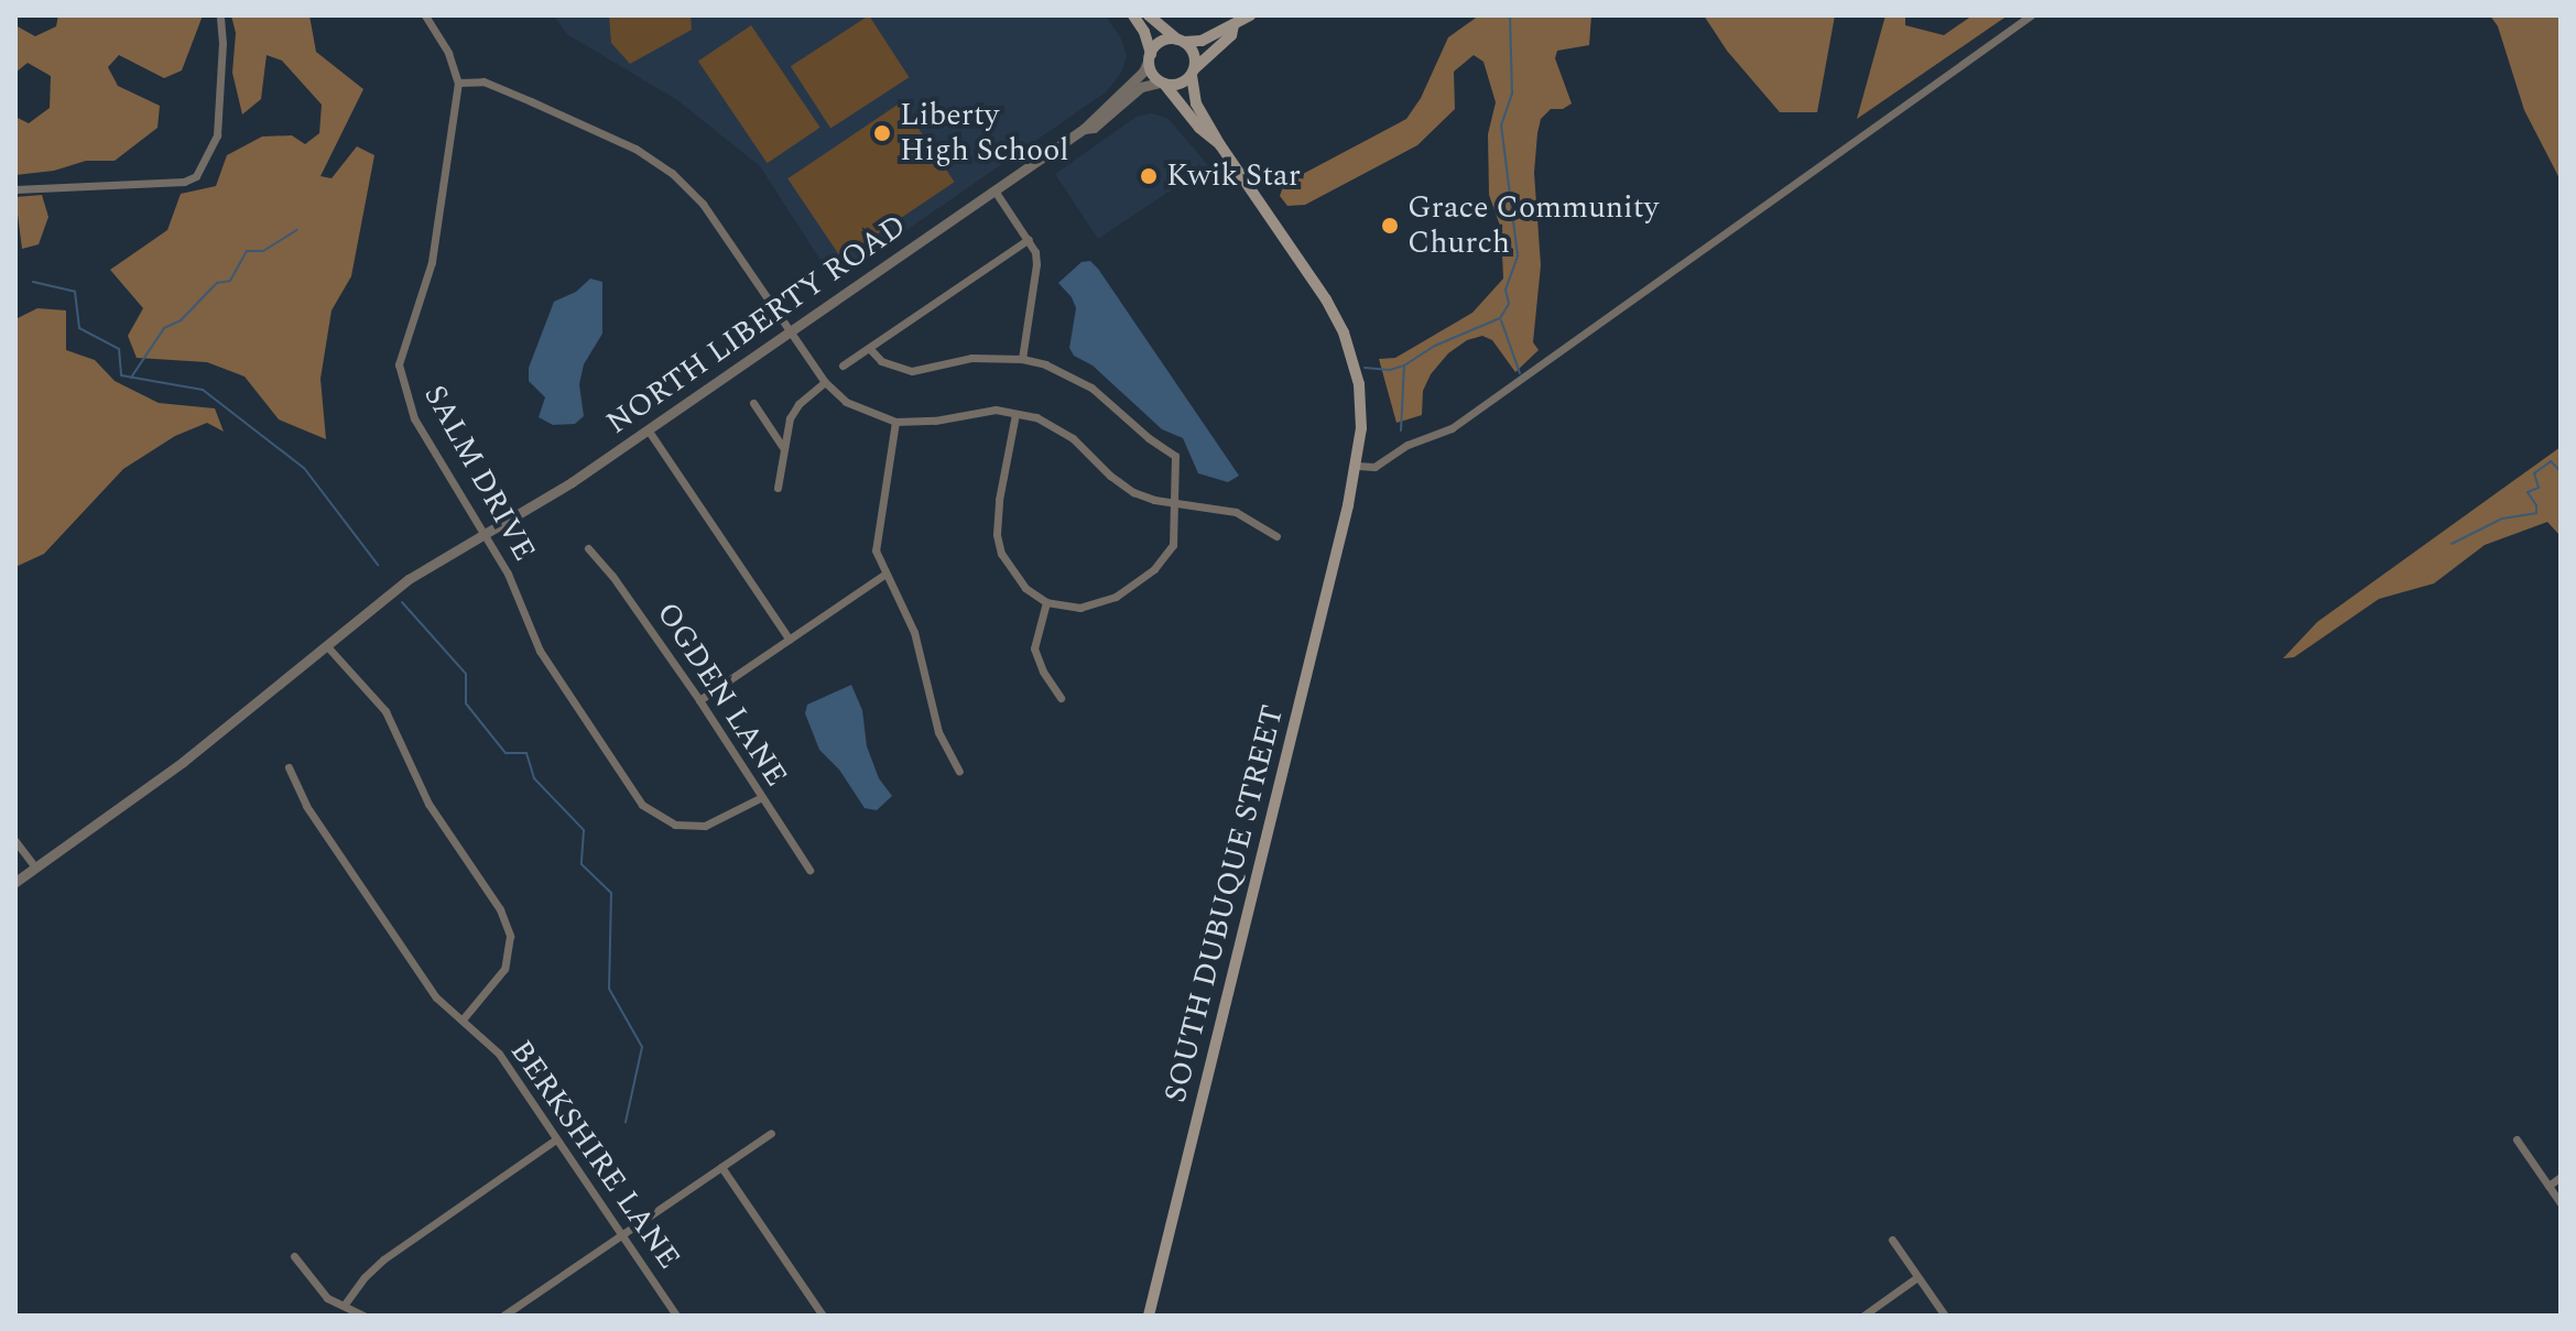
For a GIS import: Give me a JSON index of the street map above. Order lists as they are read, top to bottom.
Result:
{
  "streets": {
    "main road": ["SOUTH DUBUQUE STREET"],
    "street": [
      "NORTH LIBERTY ROAD",
      "SALM DRIVE",
      "OGDEN LANE",
      "BERKSHIRE LANE"
    ]
  },
  "crossings": [
    ["NORTH LIBERTY ROAD", "SALM DRIVE"],
    ["SALM DRIVE", "OGDEN LANE"]
  ],
  "places": ["Liberty High School", "Kwik Star", "Grace Community Church"]
}
